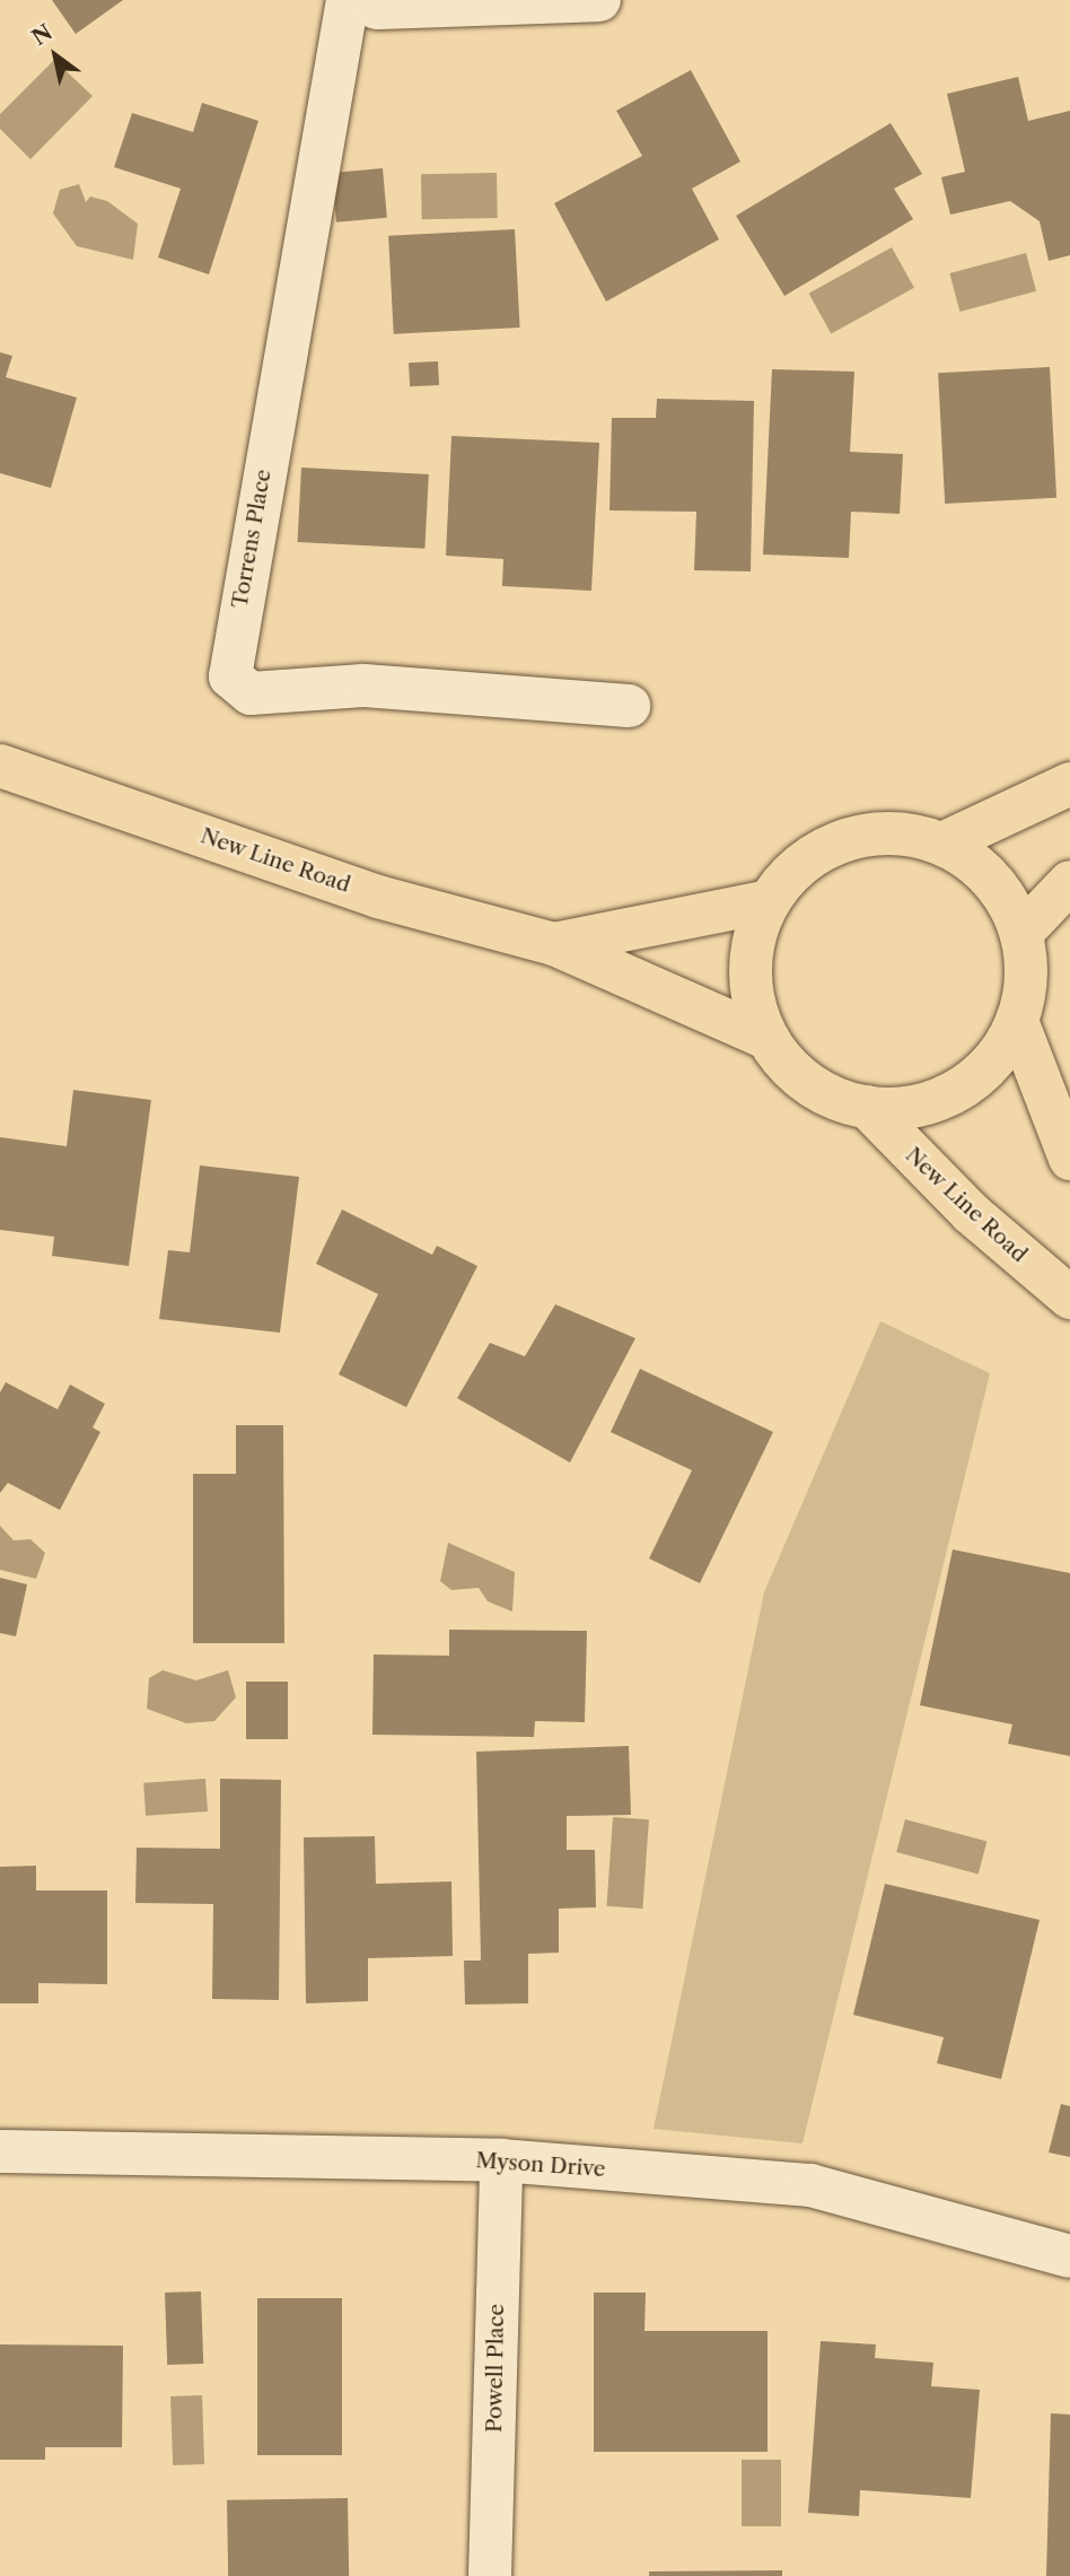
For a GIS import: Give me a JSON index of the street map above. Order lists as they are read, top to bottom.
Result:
{
  "streets": {
    "main road": ["New Line Road"],
    "street": ["Torrens Place", "Myson Drive", "Powell Place"]
  },
  "crossings": [
    ["Myson Drive", "Powell Place"]
  ],
  "north": "top left"
}
